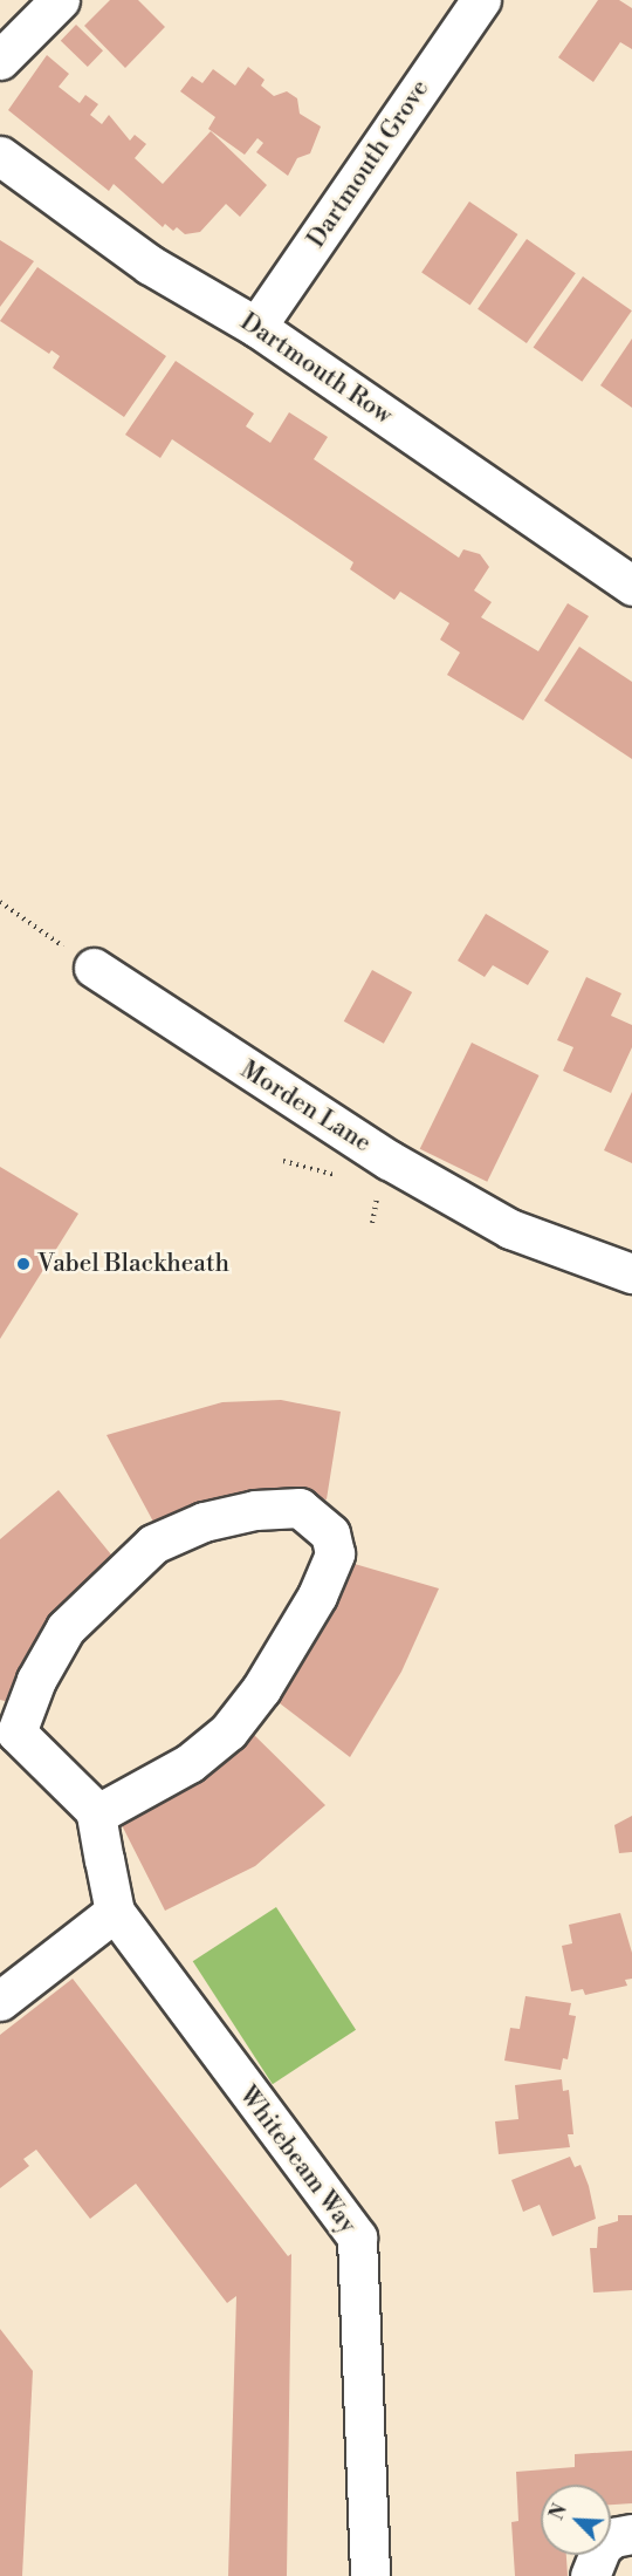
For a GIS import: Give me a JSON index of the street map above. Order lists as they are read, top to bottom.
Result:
{
  "streets": {
    "street": [
      "Dartmouth Grove",
      "Dartmouth Row",
      "Morden Lane",
      "Whitebeam Way"
    ]
  },
  "crossings": [
    ["Dartmouth Grove", "Dartmouth Row"]
  ],
  "places": ["Vabel Blackheath"],
  "north": "top left"
}
